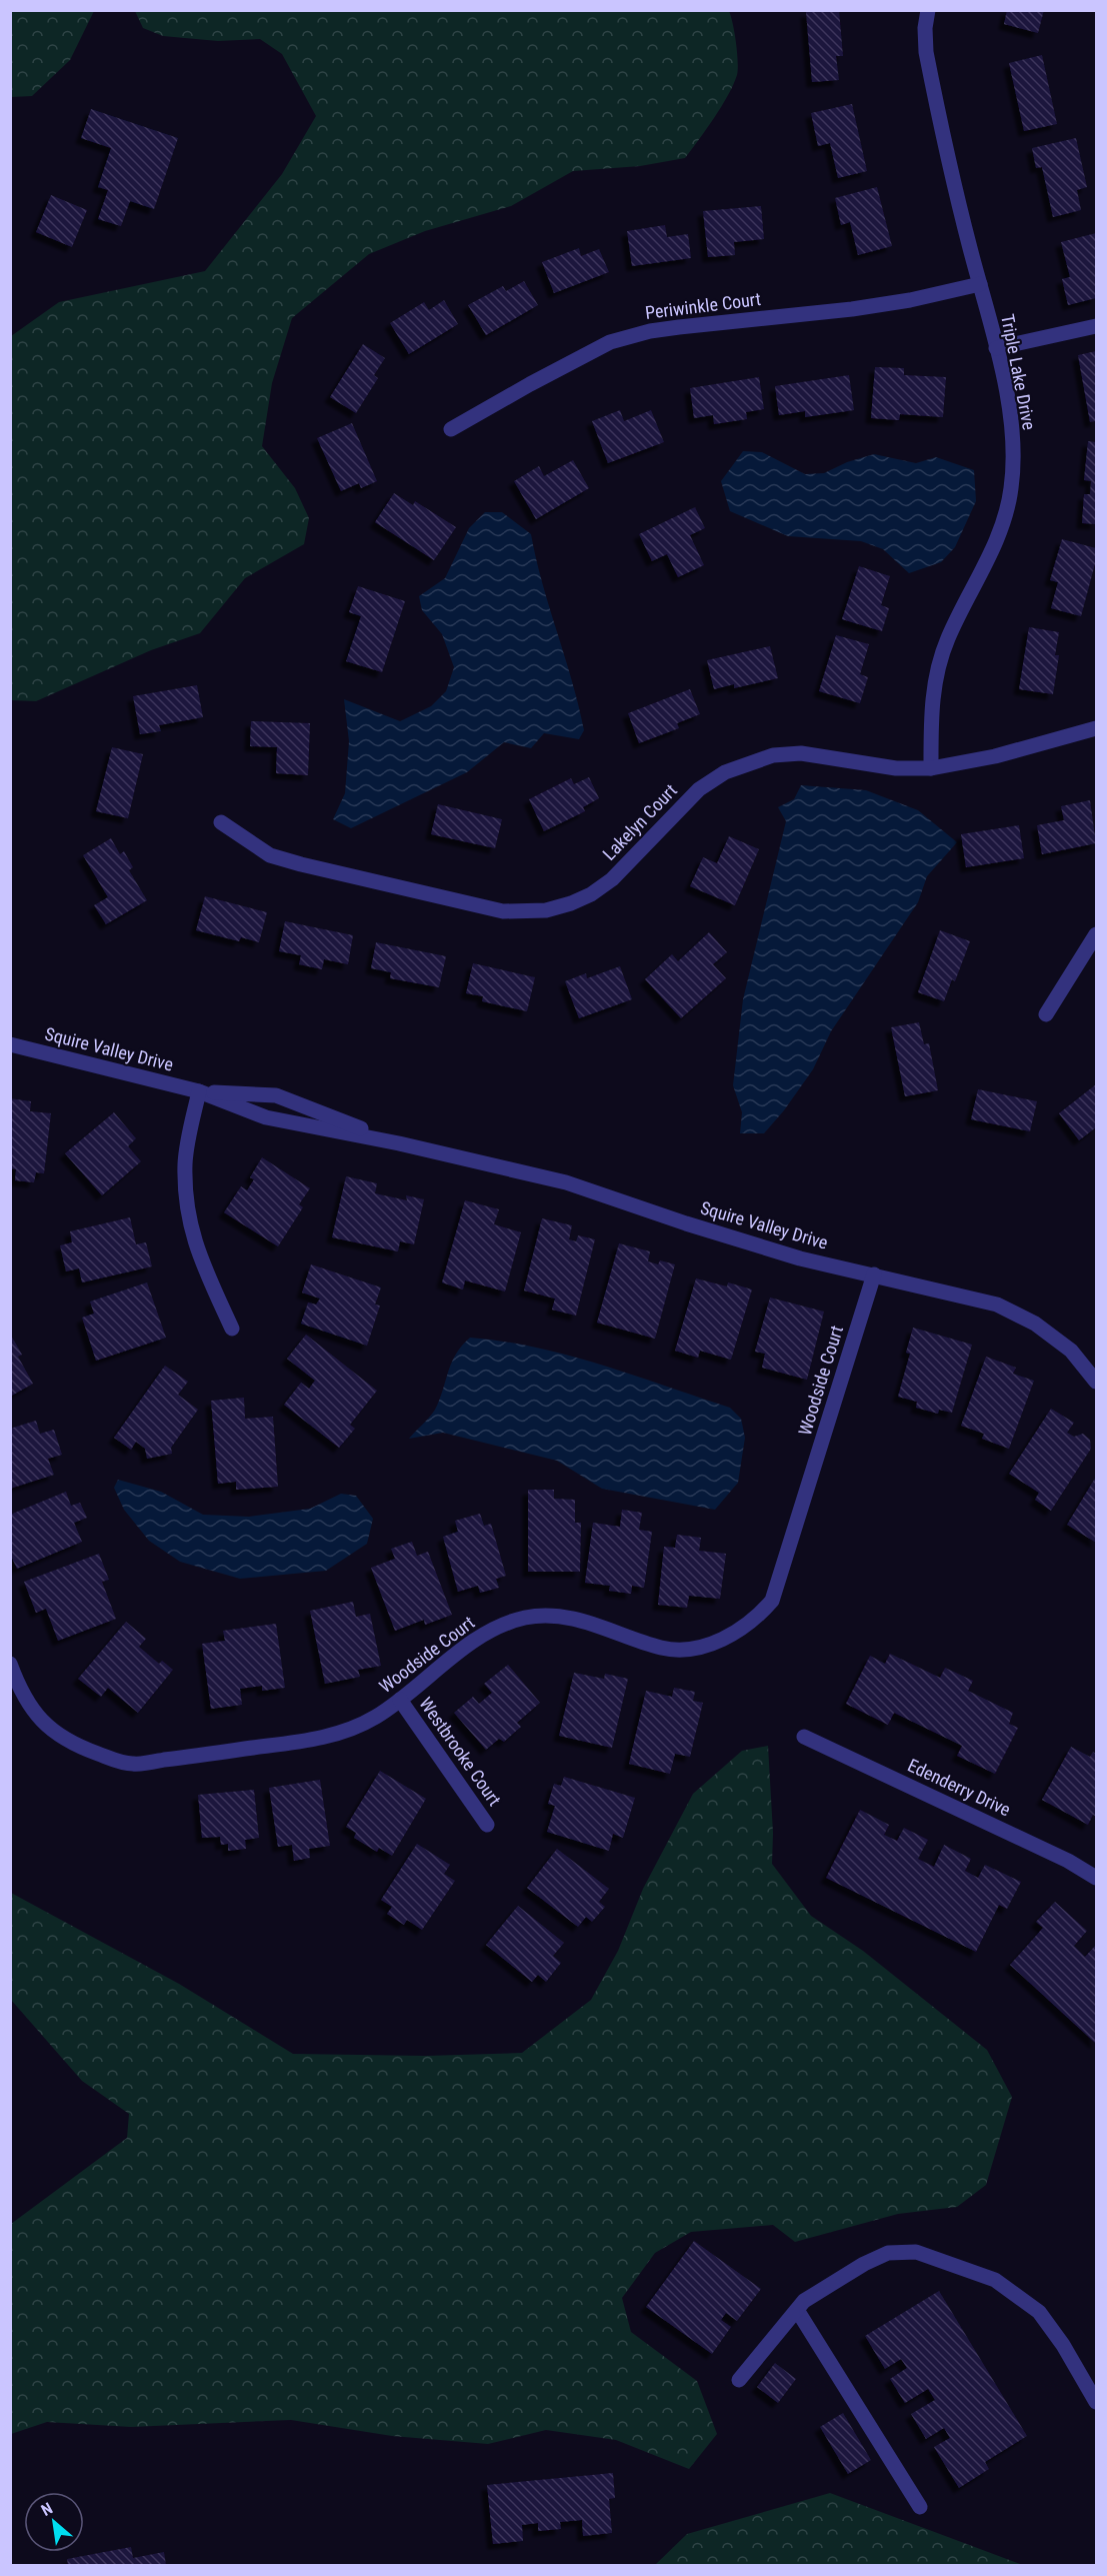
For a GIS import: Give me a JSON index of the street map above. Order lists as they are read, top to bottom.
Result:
{
  "streets": {
    "street": [
      "Periwinkle Court",
      "Triple Lake Drive",
      "Lakelyn Court",
      "Squire Valley Drive",
      "Woodside Court",
      "Westbrooke Court",
      "Edenderry Drive"
    ]
  },
  "crossings": [
    ["Periwinkle Court", "Triple Lake Drive"],
    ["Triple Lake Drive", "Lakelyn Court"],
    ["Squire Valley Drive", "Woodside Court"],
    ["Woodside Court", "Westbrooke Court"]
  ],
  "north": "top left"
}
